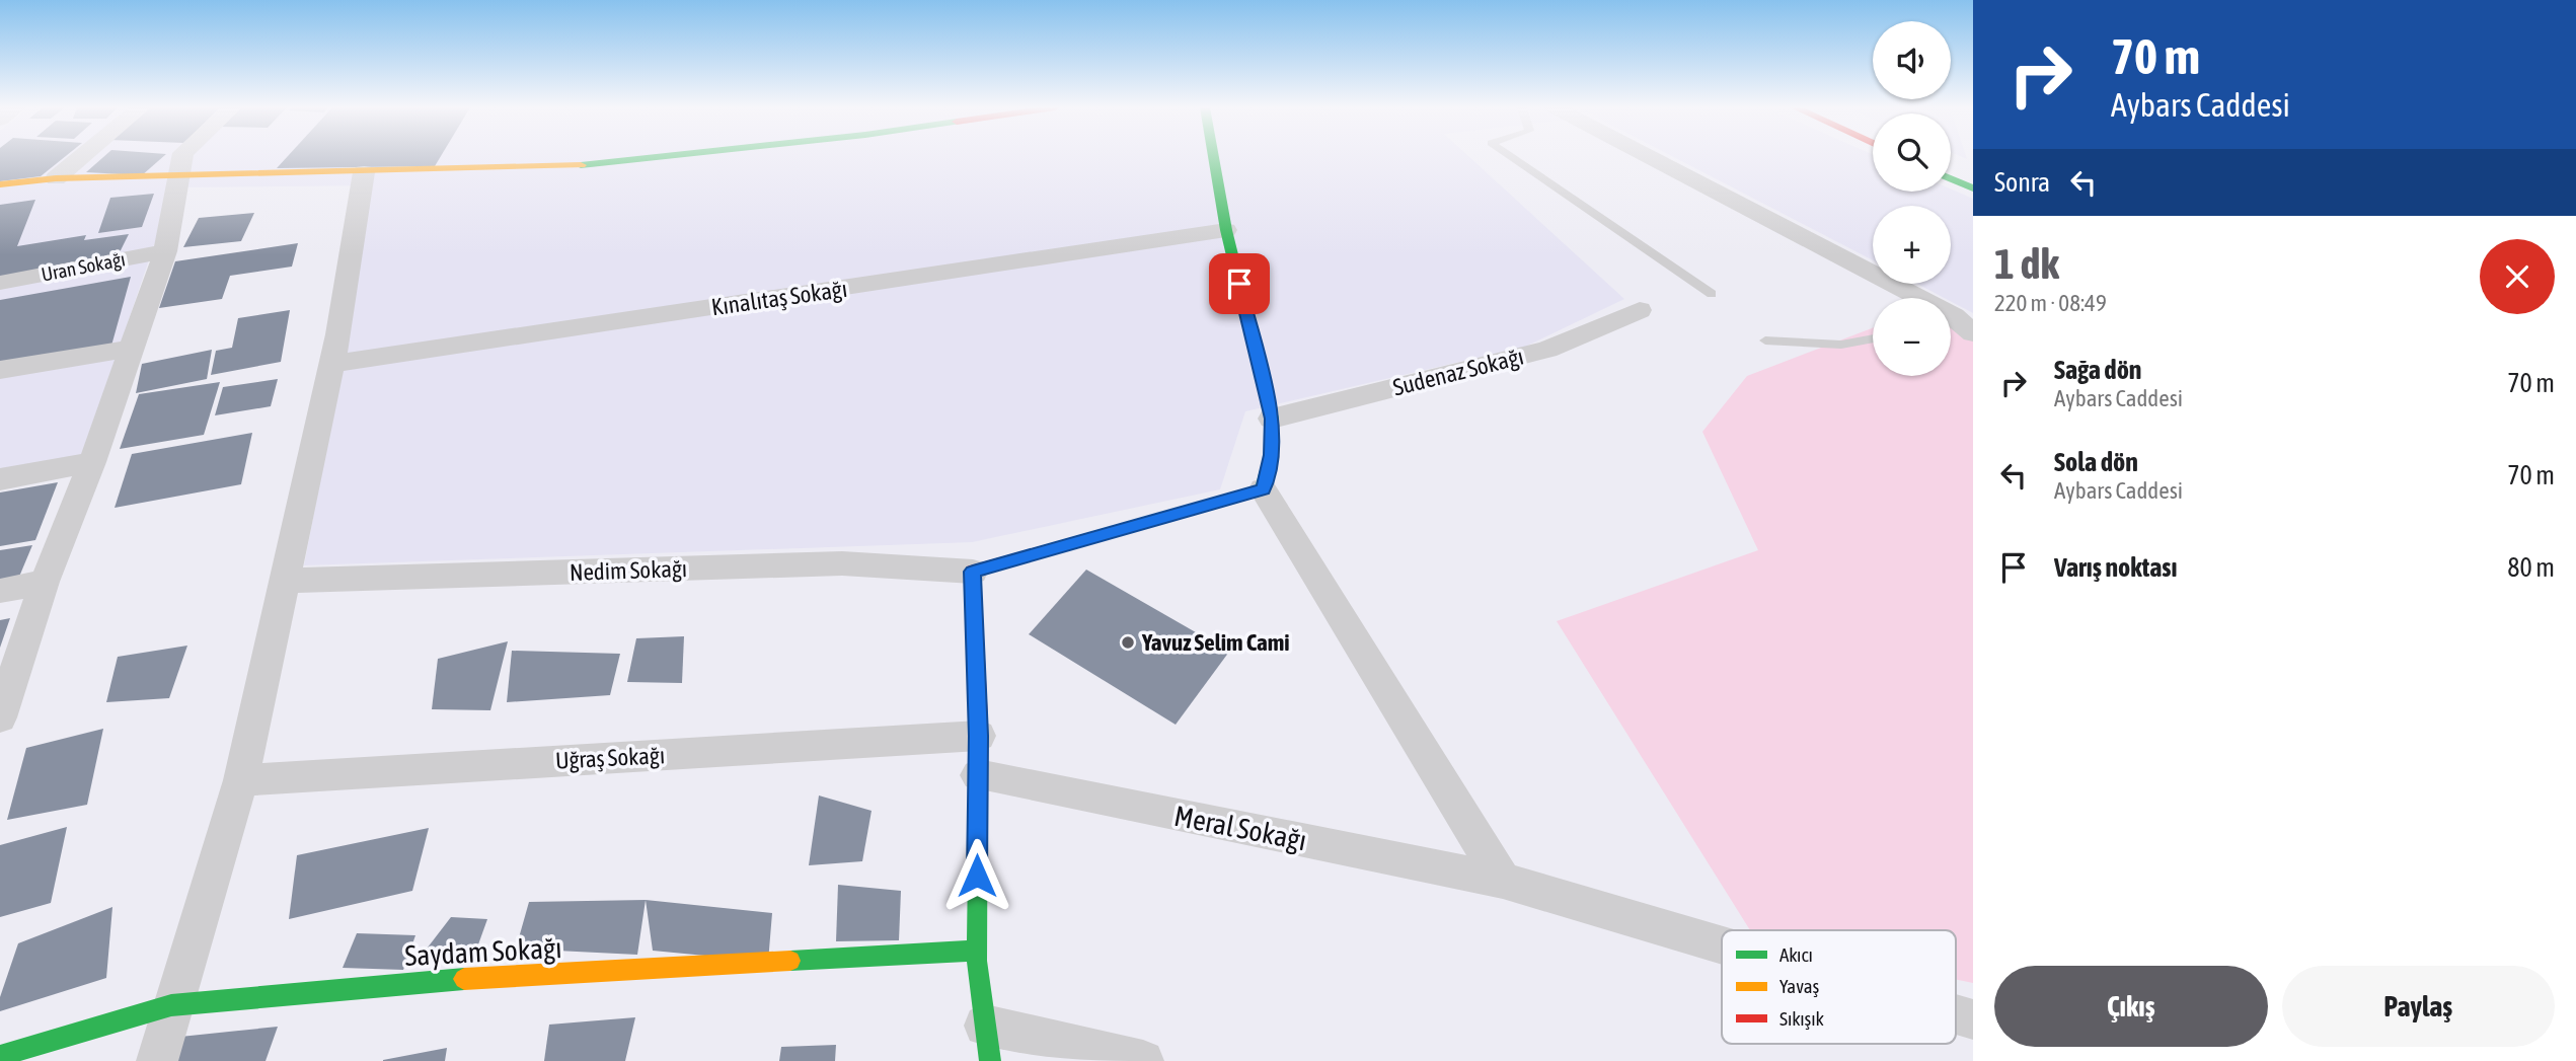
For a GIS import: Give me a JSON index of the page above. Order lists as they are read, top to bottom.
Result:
{
  "streets": {
    "street": [
      "Uran Sokağı",
      "Kınalıtaş Sokağı",
      "Sudenaz Sokağı",
      "Nedim Sokağı",
      "Uğraş Sokağı",
      "Meral Sokağı",
      "Saydam Sokağı"
    ]
  },
  "places": ["Yavuz Selim Cami"],
  "legend": ["Akıcı", "Yavaş", "Sıkışık"],
  "page": {
    "turn": ["70 m", "Aybars Caddesi"],
    "map_buttons": ["+", "−"],
    "then": "Sonra",
    "heading": ["1 dk", "220 m · 08:49"],
    "list": [
      {
        "name": "Sağa dön",
        "note": "Aybars Caddesi",
        "value": "70 m"
      },
      {
        "name": "Sola dön",
        "note": "Aybars Caddesi",
        "value": "70 m"
      },
      {
        "name": "Varış noktası",
        "value": "80 m"
      }
    ],
    "buttons": ["Çıkış", "Paylaş"]
  }
}
